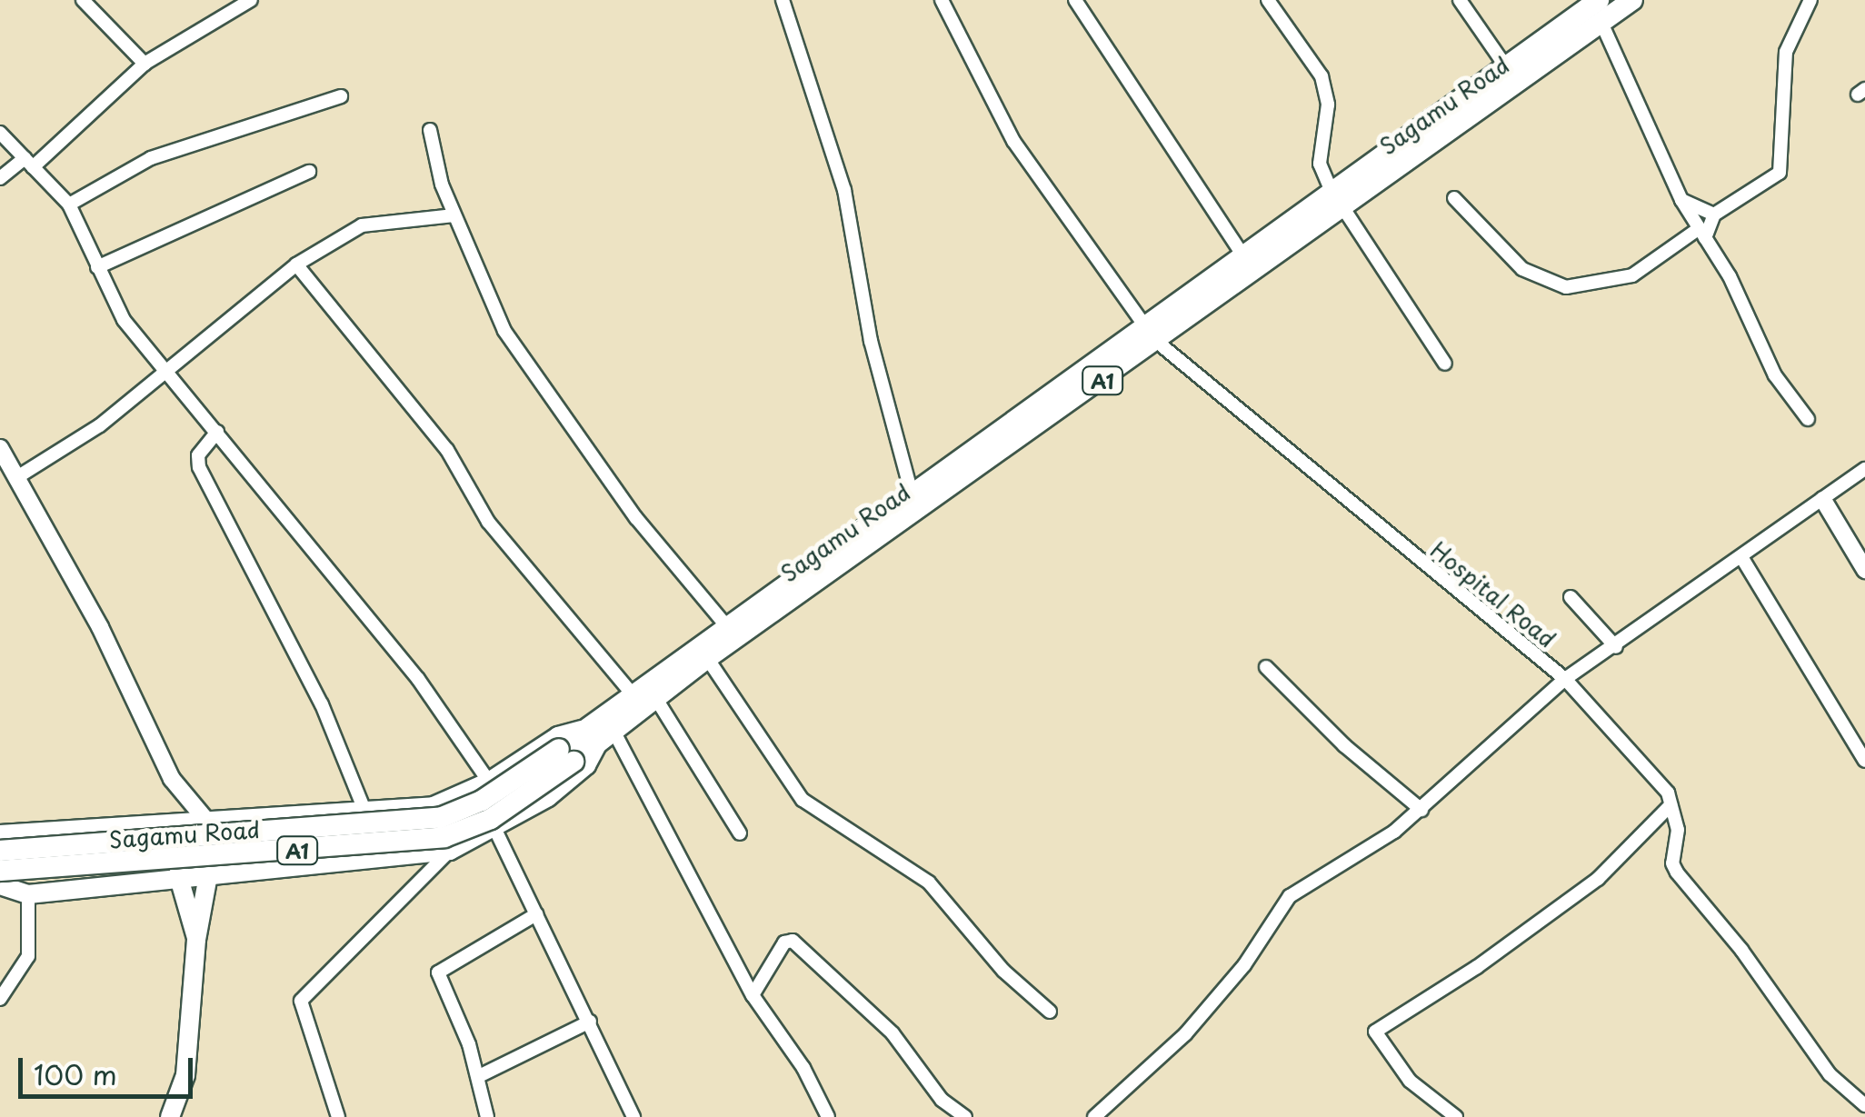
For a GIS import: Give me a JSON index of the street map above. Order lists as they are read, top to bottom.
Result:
{
  "streets": {
    "highway": ["Sagamu Road", "A1"],
    "street": ["Hospital Road"]
  },
  "crossings": [
    ["Sagamu Road", "Hospital Road"]
  ],
  "scale_bar": "100 m"
}
